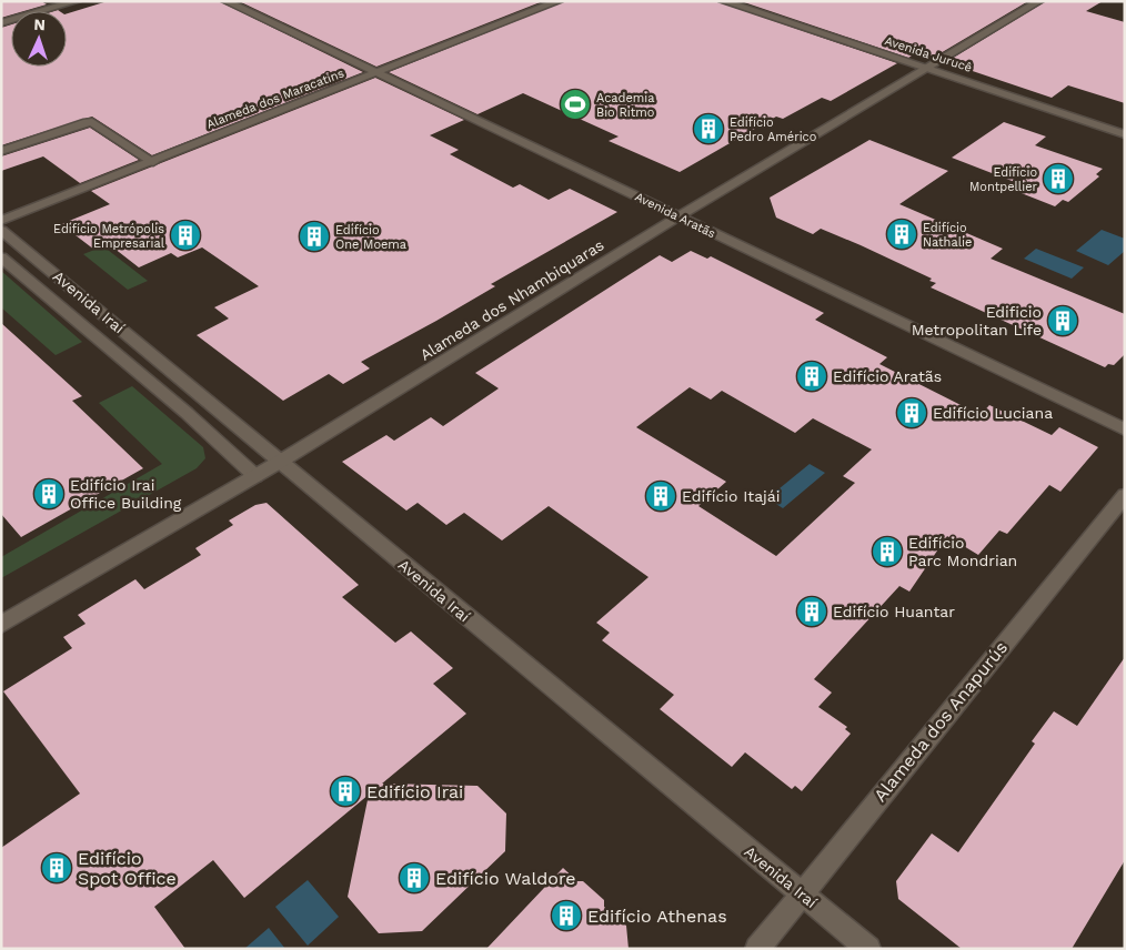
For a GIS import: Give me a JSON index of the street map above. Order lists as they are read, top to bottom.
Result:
{
  "streets": {
    "street": [
      "Avenida Jurucê",
      "Alameda dos Maracatins",
      "Avenida Aratãs",
      "Alameda dos Nhambiquaras",
      "Avenida Iraí",
      "Alameda dos Anapurús"
    ]
  },
  "crossings": [
    ["Avenida Jurucê", "Alameda dos Nhambiquaras"],
    ["Alameda dos Maracatins", "Avenida Aratãs"],
    ["Avenida Aratãs", "Alameda dos Nhambiquaras"],
    ["Alameda dos Nhambiquaras", "Avenida Iraí"],
    ["Avenida Iraí", "Alameda dos Anapurús"]
  ],
  "places": {
    "sports": ["Academia Bio Ritmo"],
    "building": [
      "Edifício Pedro Américo",
      "Edificio Montpellier",
      "Edifício Nathalie",
      "Edifício Metrópolis Empresarial",
      "Edifício One Moema",
      "Edificio Metropolitan Life",
      "Edifício Aratãs",
      "Edifício Luciana",
      "Edifício Irai Office Building",
      "Edifício Itajái",
      "Edifício Parc Mondrian",
      "Edifício Huantar",
      "Edifício Irai",
      "Edifício Spot Office",
      "Edifício Waldore",
      "Edifício Athenas"
    ]
  },
  "north": "top"
}
